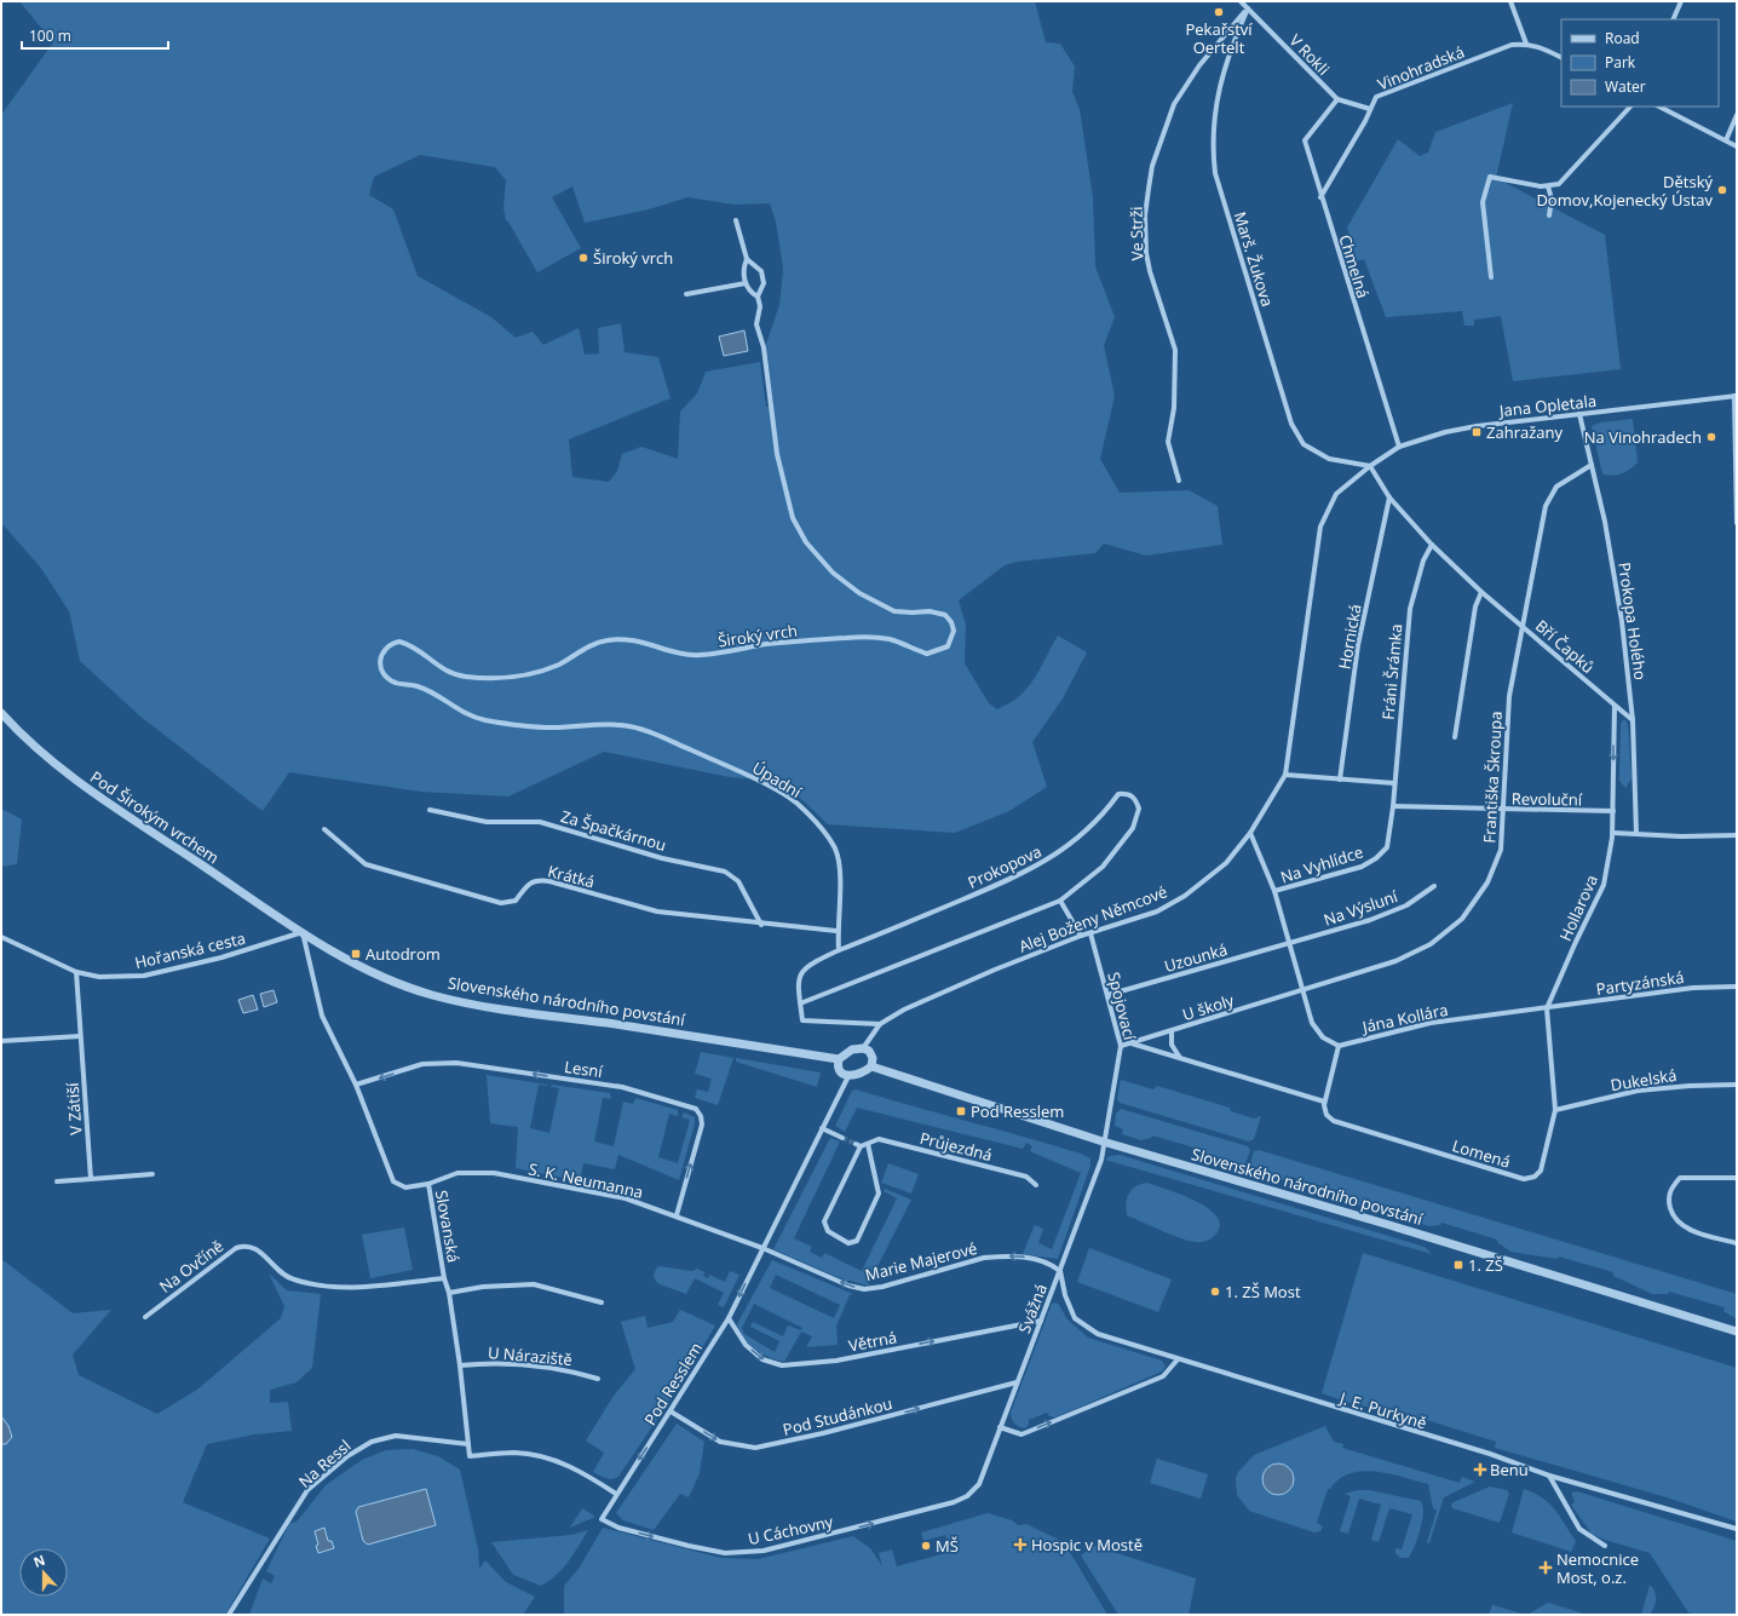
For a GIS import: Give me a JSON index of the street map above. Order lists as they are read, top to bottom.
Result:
{
  "streets": {
    "street": [
      "V Rokli",
      "Vinohradská",
      "Ve Strži",
      "Marš. Žukova",
      "Chmelná",
      "Jana Opletala",
      "Prokopa Holého",
      "Široký vrch",
      "Hornická",
      "Bří Čapků",
      "Fráni Šrámka",
      "Františka Škroupa",
      "Úpadní",
      "Revoluční",
      "Pod Širokým vrchem",
      "Za Špačkárnou",
      "Na Vyhlídce",
      "Prokopova",
      "Krátká",
      "Na Výsluní",
      "Hollarova",
      "Alej Boženy Němcové",
      "Hořanská cesta",
      "Uzounká",
      "Partyzánská",
      "Slovenského národního povstání",
      "Spojovací",
      "U školy",
      "Jána Kollára",
      "Lesní",
      "Dukelská",
      "V Zátiší",
      "Průjezdná",
      "Lomená",
      "S. K. Neumanna",
      "Slovanská",
      "Marie Majerové",
      "Na Ovčíně",
      "Svážná",
      "Větrná",
      "U Náraziště",
      "Pod Resslem",
      "J. E. Purkyně",
      "Pod Studánkou",
      "Na Ressl",
      "U Cáchovny"
    ]
  },
  "crossings": [
    ["V Rokli", "Vinohradská"],
    ["V Rokli", "Ve Strži"],
    ["V Rokli", "Marš. Žukova"],
    ["V Rokli", "Chmelná"],
    ["Vinohradská", "Chmelná"],
    ["Ve Strži", "Marš. Žukova"],
    ["Marš. Žukova", "Jana Opletala"],
    ["Marš. Žukova", "Bří Čapků"],
    ["Marš. Žukova", "Alej Boženy Němcové"],
    ["Chmelná", "Jana Opletala"],
    ["Jana Opletala", "Prokopa Holého"],
    ["Jana Opletala", "Bří Čapků"],
    ["Jana Opletala", "Alej Boženy Němcové"],
    ["Prokopa Holého", "Bří Čapků"],
    ["Prokopa Holého", "Františka Škroupa"],
    ["Široký vrch", "Úpadní"],
    ["Hornická", "Bří Čapků"],
    ["Bří Čapků", "Fráni Šrámka"],
    ["Bří Čapků", "Františka Škroupa"],
    ["Bří Čapků", "Alej Boženy Němcové"],
    ["Fráni Šrámka", "Revoluční"],
    ["Fráni Šrámka", "Na Vyhlídce"],
    ["Františka Škroupa", "Revoluční"],
    ["Františka Škroupa", "U školy"],
    ["Úpadní", "Prokopova"],
    ["Úpadní", "Krátká"],
    ["Revoluční", "Na Vyhlídce"],
    ["Revoluční", "Hollarova"],
    ["Pod Širokým vrchem", "Hořanská cesta"],
    ["Pod Širokým vrchem", "Slovenského národního povstání"],
    ["Pod Širokým vrchem", "Slovanská"],
    ["Za Špačkárnou", "Krátká"],
    ["Prokopova", "Alej Boženy Němcové"],
    ["Na Výsluní", "Uzounká"],
    ["Hollarova", "Partyzánská"],
    ["Hollarova", "Jána Kollára"],
    ["Hollarova", "Lomená"],
    ["Alej Boženy Němcové", "Slovenského národního povstání"],
    ["Alej Boženy Němcové", "Spojovací"],
    ["Alej Boženy Němcové", "Pod Resslem"],
    ["Hořanská cesta", "Slovenského národního povstání"],
    ["Hořanská cesta", "V Zátiší"],
    ["Hořanská cesta", "Slovanská"],
    ["Uzounká", "Spojovací"],
    ["Partyzánská", "Jána Kollára"],
    ["Partyzánská", "Lomená"],
    ["Slovenského národního povstání", "Spojovací"],
    ["Slovenského národního povstání", "Slovanská"],
    ["Slovenského národního povstání", "Svážná"],
    ["Slovenského národního povstání", "Pod Resslem"],
    ["Spojovací", "U školy"],
    ["Spojovací", "Svážná"],
    ["Jána Kollára", "Lomená"],
    ["Lesní", "S. K. Neumanna"],
    ["Lesní", "Slovanská"],
    ["Dukelská", "Lomená"],
    ["S. K. Neumanna", "Slovanská"],
    ["S. K. Neumanna", "Marie Majerové"],
    ["S. K. Neumanna", "Pod Resslem"],
    ["Slovanská", "Na Ovčíně"],
    ["Slovanská", "U Náraziště"],
    ["Slovanská", "Pod Resslem"],
    ["Slovanská", "Na Ressl"],
    ["Marie Majerové", "Svážná"],
    ["Marie Majerové", "Pod Resslem"],
    ["Marie Majerové", "J. E. Purkyně"],
    ["Svážná", "Větrná"],
    ["Svážná", "J. E. Purkyně"],
    ["Svážná", "Pod Studánkou"],
    ["Svážná", "U Cáchovny"],
    ["Větrná", "Pod Resslem"],
    ["Pod Resslem", "Pod Studánkou"],
    ["Pod Resslem", "U Cáchovny"]
  ],
  "one_way": [
    "Marie Majerové",
    "Větrná",
    "Pod Studánkou",
    "U Cáchovny"
  ],
  "places": {
    "other": [
      "Pekařství Oertelt",
      "Dětský Domov,Kojenecký Ústav",
      "Široký vrch",
      "Na Vinohradech",
      "1. ZŠ Most",
      "MŠ"
    ],
    "transit": [
      "Zahražany",
      "Autodrom",
      "Pod Resslem",
      "1. ZŠ"
    ],
    "health": ["Benu", "Hospic v Mostě", "Nemocnice Most, o.z."]
  },
  "legend": ["Road", "Park", "Water"],
  "scale_bar": "100 m",
  "north": "top"
}
